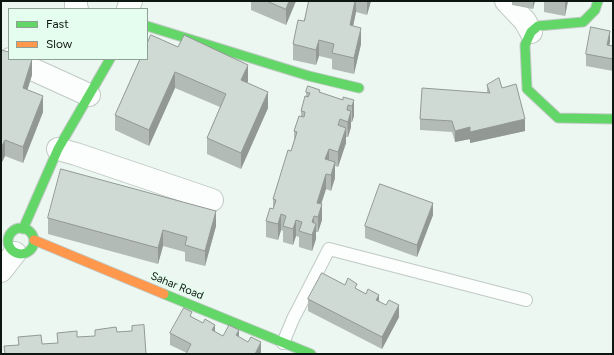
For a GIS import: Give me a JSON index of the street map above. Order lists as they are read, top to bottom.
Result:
{
  "streets": {
    "street": ["Sahar Road"]
  },
  "legend": ["Fast", "Slow"]
}
